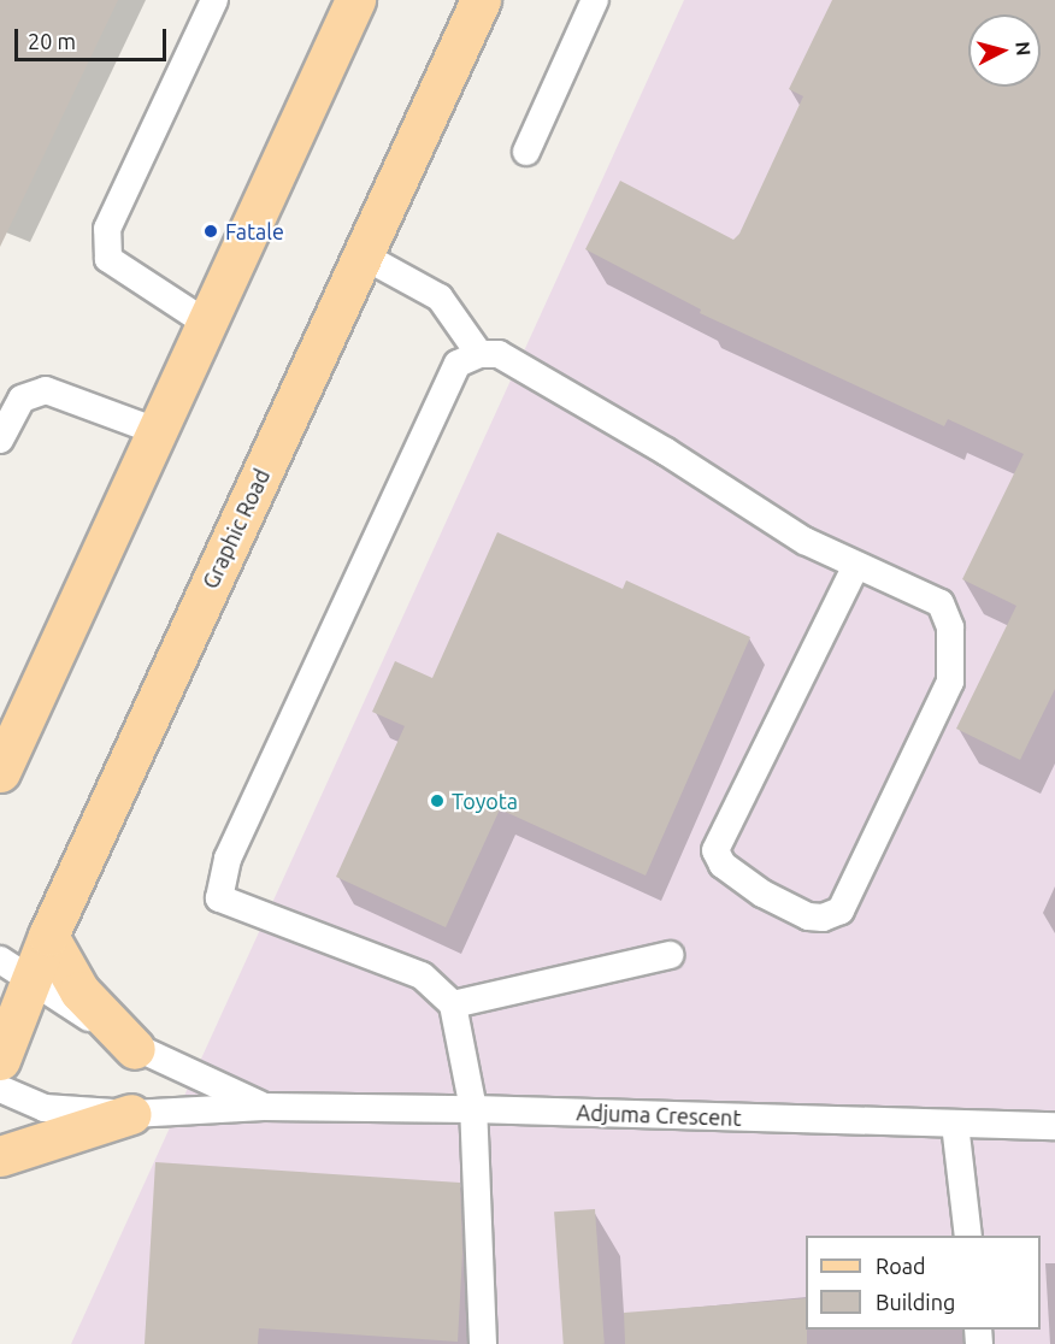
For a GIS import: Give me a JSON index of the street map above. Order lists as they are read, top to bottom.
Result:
{
  "streets": {
    "main road": ["Graphic Road"],
    "lane": ["Adjuma Crescent"]
  },
  "crossings": [
    ["Graphic Road", "Adjuma Crescent"]
  ],
  "places": ["Fatale", "Toyota"],
  "legend": ["Road", "Building"],
  "scale_bar": "20 m",
  "north": "right"
}
